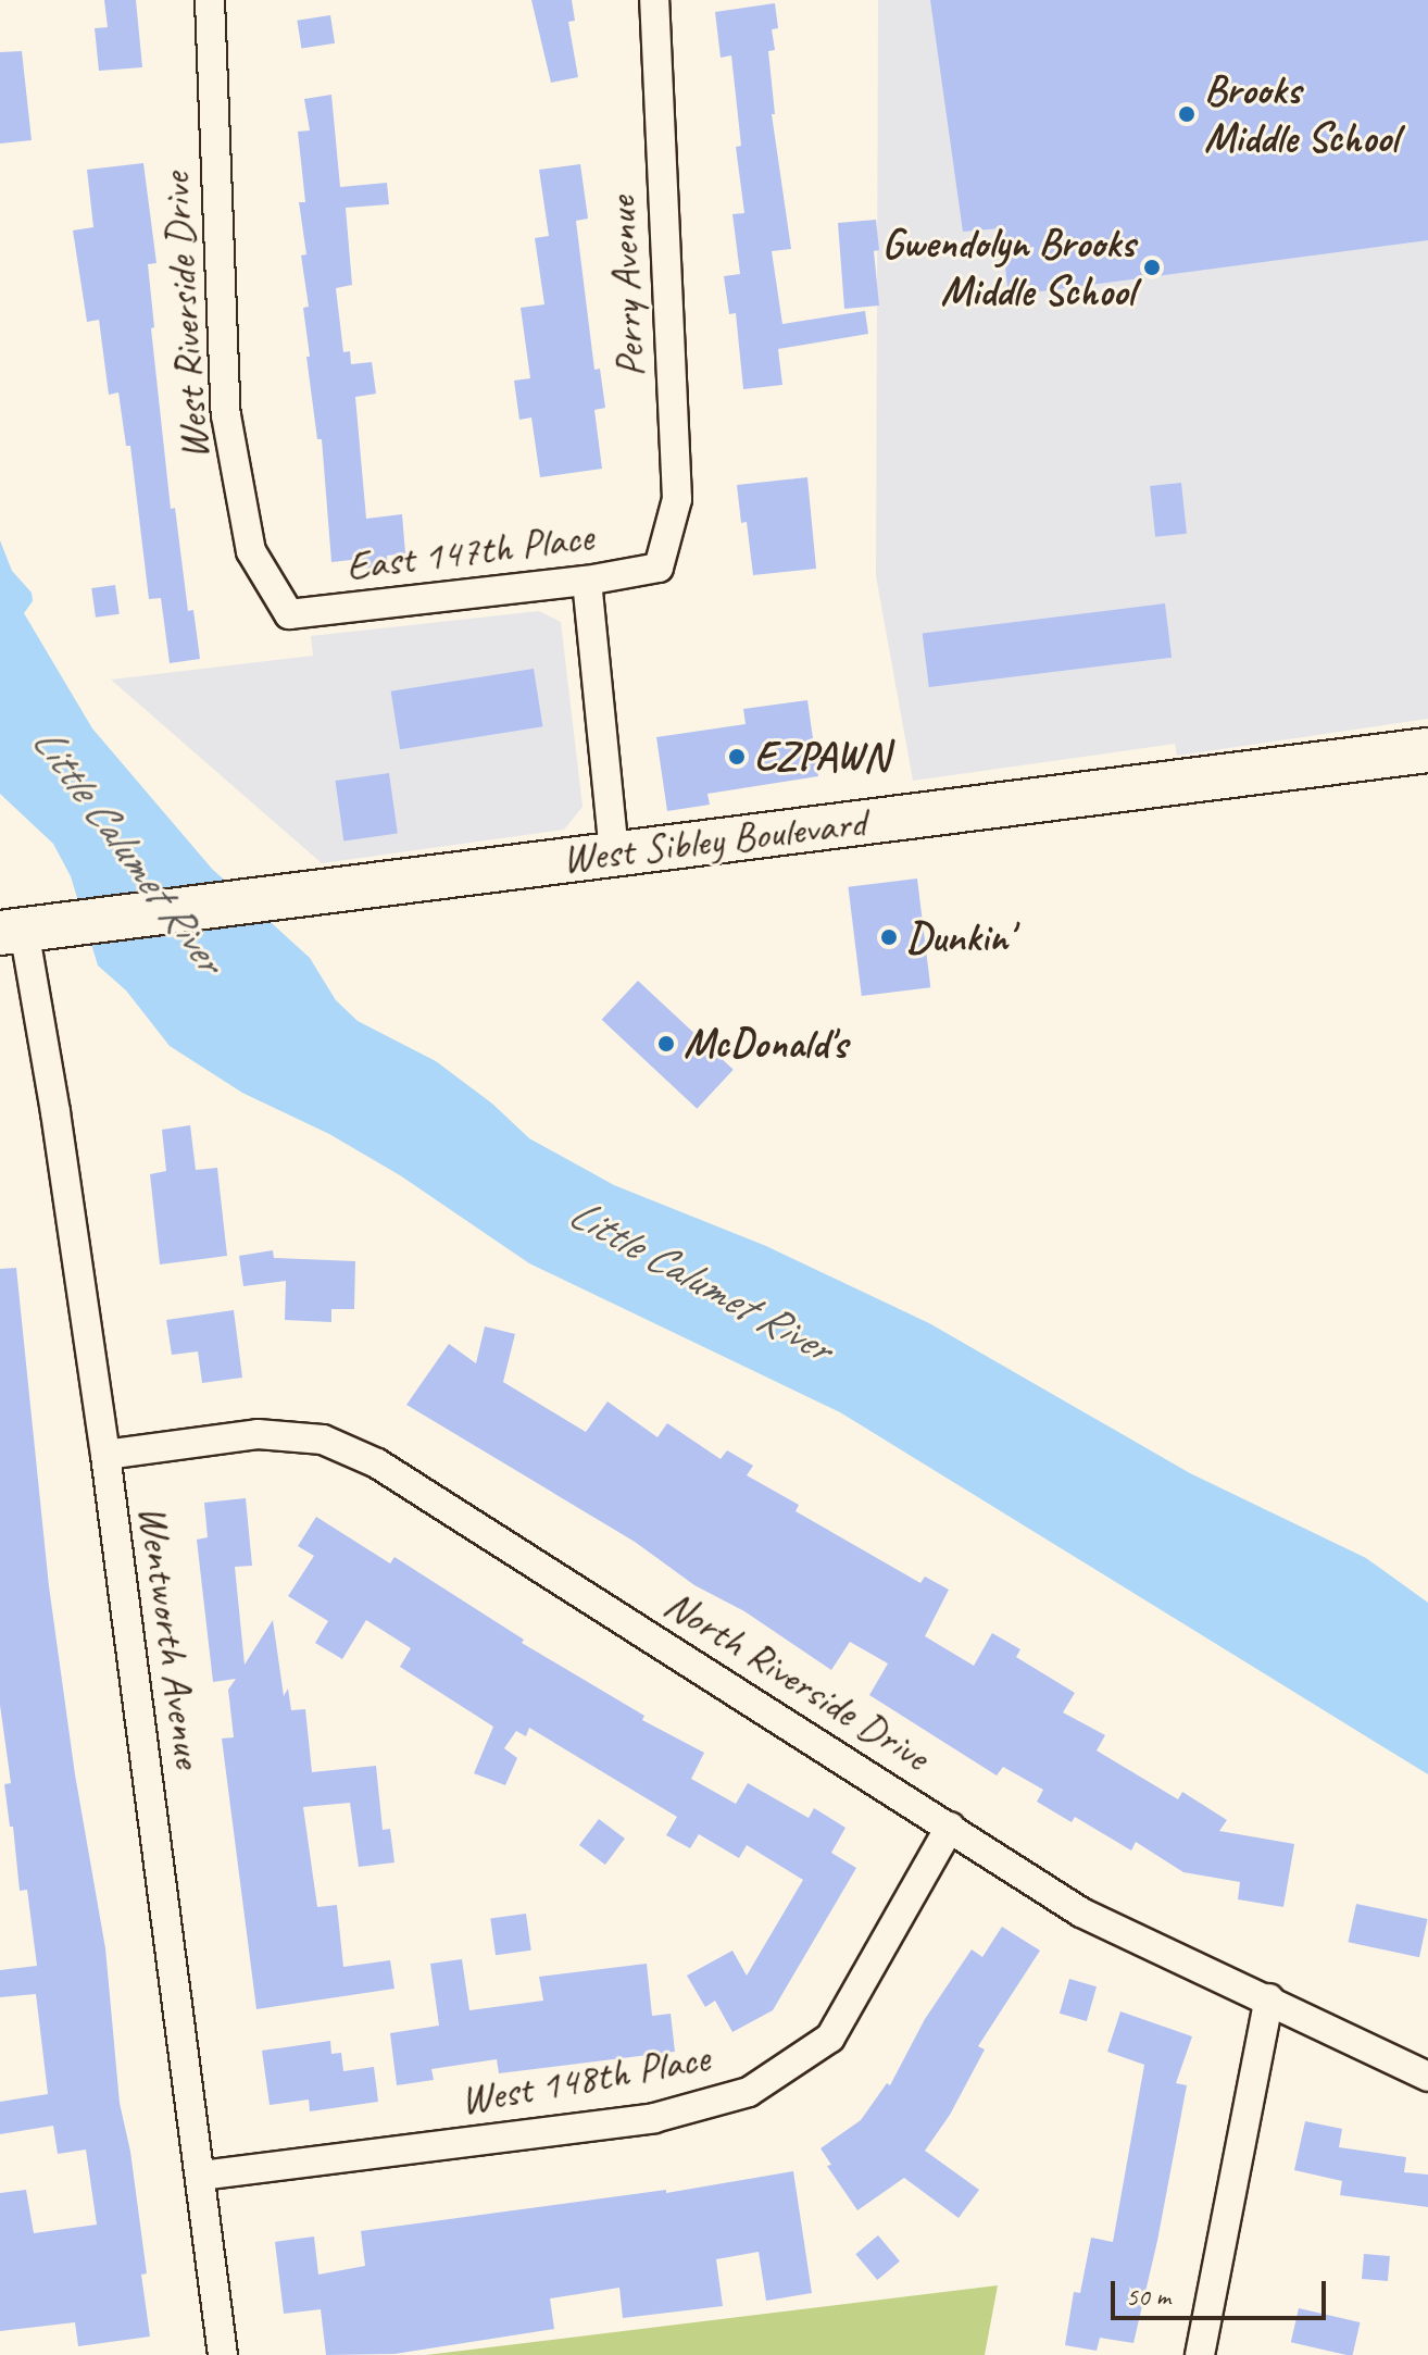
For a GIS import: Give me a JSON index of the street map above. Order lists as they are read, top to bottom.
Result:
{
  "streets": {
    "main road": ["West Sibley Boulevard"],
    "street": [
      "Perry Avenue",
      "West Riverside Drive",
      "East 147th Place",
      "Wentworth Avenue",
      "North Riverside Drive",
      "West 148th Place"
    ]
  },
  "crossings": [
    ["Perry Avenue", "East 147th Place"],
    ["West Riverside Drive", "East 147th Place"],
    ["West Sibley Boulevard", "Wentworth Avenue"],
    ["Wentworth Avenue", "North Riverside Drive"],
    ["Wentworth Avenue", "West 148th Place"],
    ["North Riverside Drive", "West 148th Place"]
  ],
  "water": ["Little Calumet River"],
  "places": [
    "Brooks Middle School",
    "Gwendolyn Brooks Middle School",
    "EZPAWN",
    "Dunkin'",
    "McDonald's"
  ],
  "scale_bar": "50 m"
}
